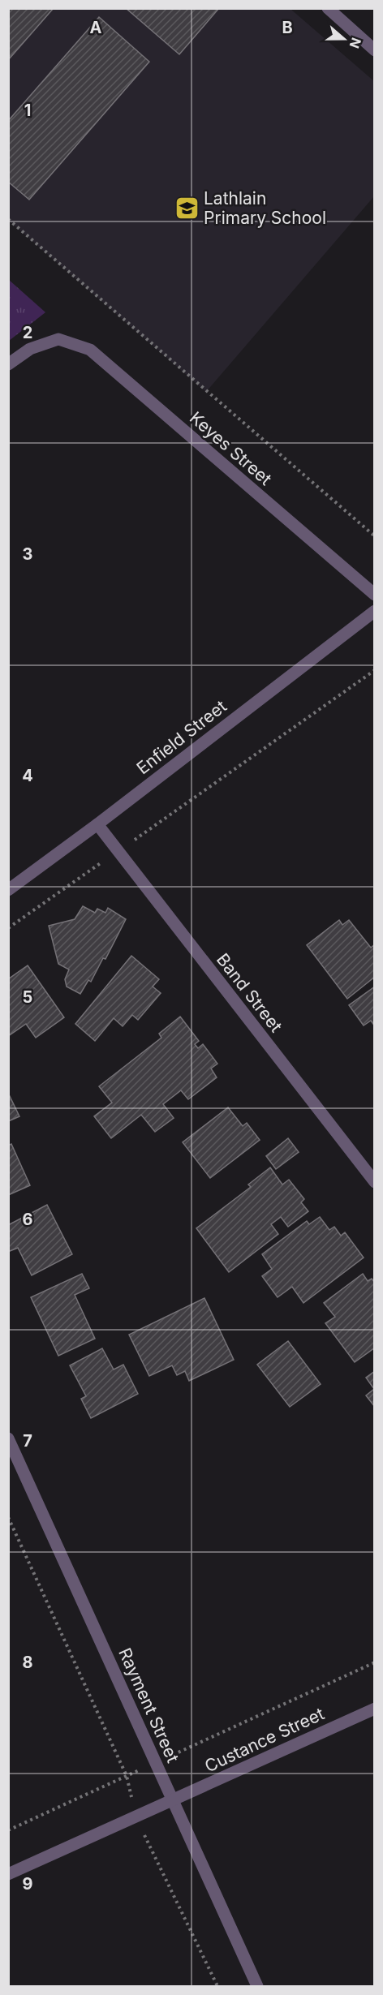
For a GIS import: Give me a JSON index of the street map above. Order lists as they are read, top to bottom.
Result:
{
  "streets": {
    "street": [
      "Keyes Street",
      "Enfield Street",
      "Band Street",
      "Rayment Street",
      "Custance Street"
    ]
  },
  "crossings": [
    ["Enfield Street", "Band Street"],
    ["Rayment Street", "Custance Street"]
  ],
  "places": {
    "school or university": ["Lathlain Primary School"]
  },
  "north": "right",
  "grid": {
    "columns": ["A", "B"],
    "rows": [
      "1",
      "2",
      "3",
      "4",
      "5",
      "6",
      "7",
      "8",
      "9"
    ]
  }
}
